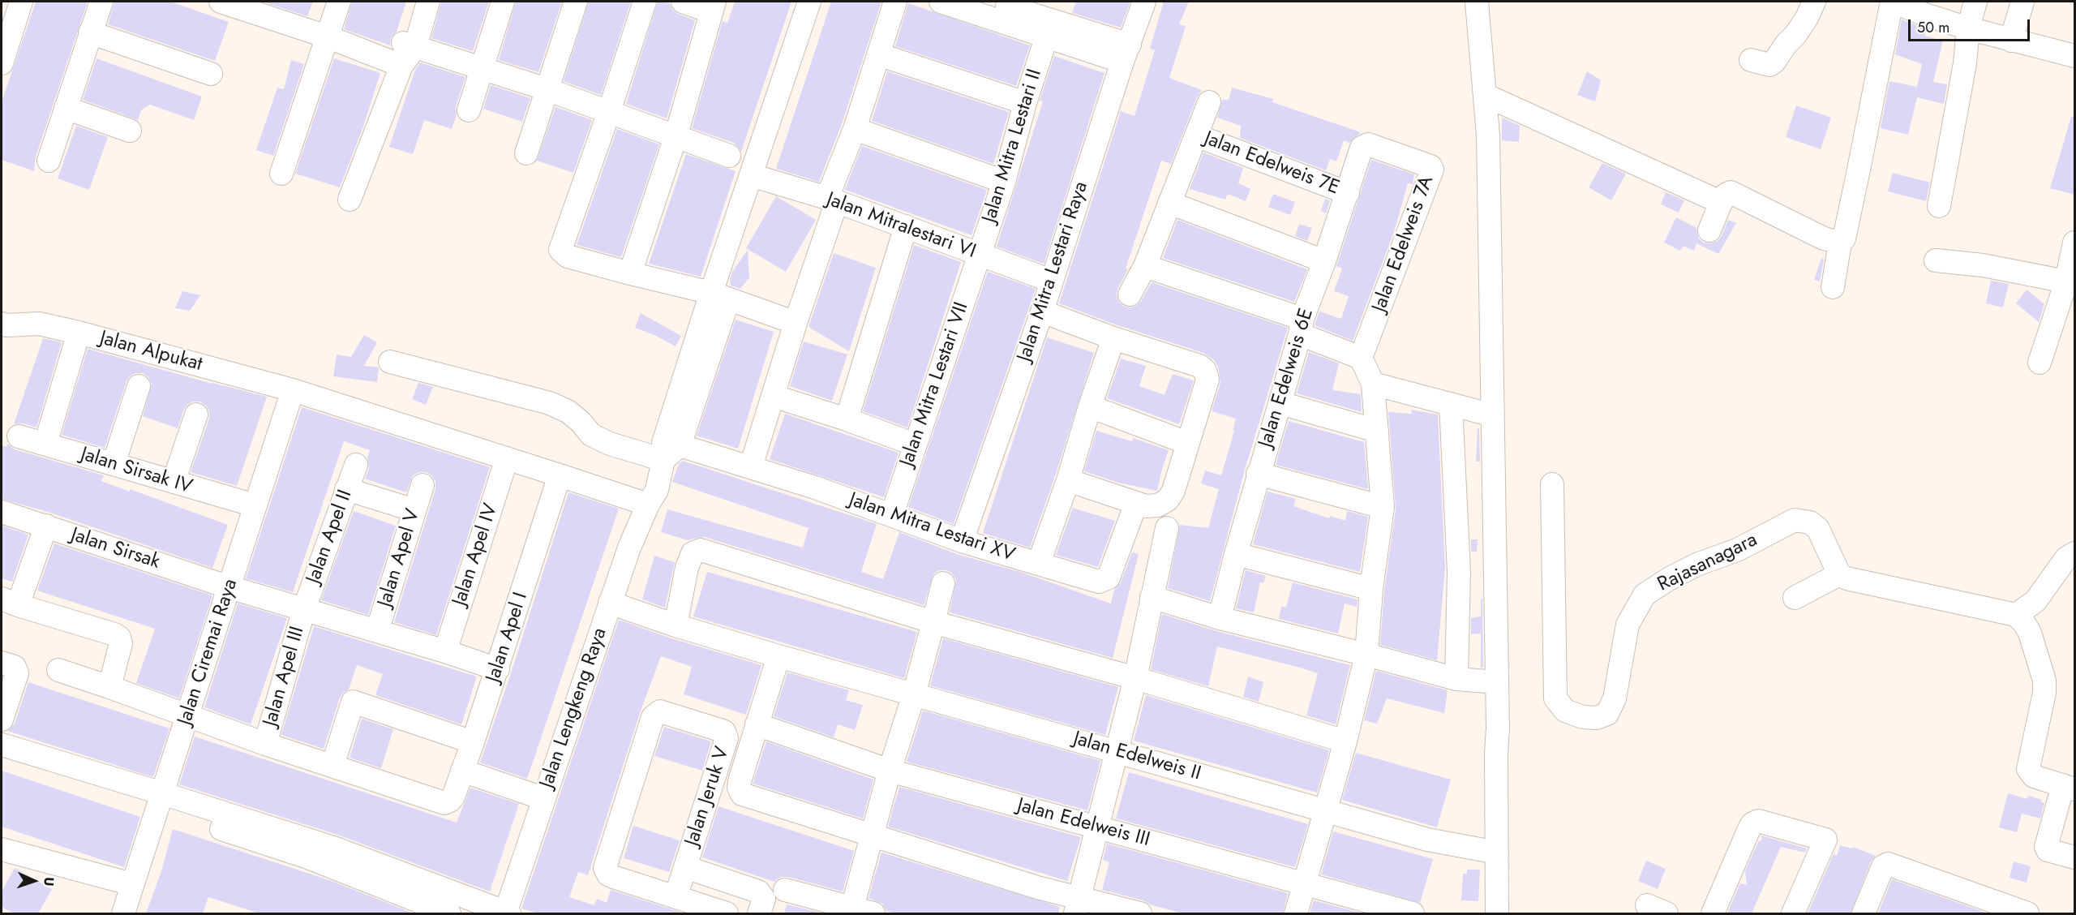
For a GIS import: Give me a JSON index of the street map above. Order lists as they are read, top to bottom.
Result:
{
  "streets": {
    "street": [
      "Jalan Mitra Lestari II",
      "Jalan Edelweis 7E",
      "Jalan Mitralestari VI",
      "Jalan Edelweis 7A",
      "Jalan Mitra Lestari Raya",
      "Jalan Alpukat",
      "Jalan Edelweis 6E",
      "Jalan Mitra Lestari VII",
      "Jalan Sirsak IV",
      "Jalan Mitra Lestari XV",
      "Jalan Apel II",
      "Jalan Sirsak",
      "Jalan Apel IV",
      "Jalan Apel V",
      "Rajasanagara",
      "Jalan Apel I",
      "Jalan Ciremai Raya",
      "Jalan Apel III",
      "Jalan Lengkeng Raya",
      "Jalan Edelweis II",
      "Jalan Jeruk V",
      "Jalan Edelweis III"
    ]
  },
  "crossings": [
    ["Jalan Mitra Lestari II", "Jalan Mitralestari VI"],
    ["Jalan Mitra Lestari II", "Jalan Mitra Lestari VII"],
    ["Jalan Edelweis 7E", "Jalan Edelweis 6E"],
    ["Jalan Mitralestari VI", "Jalan Mitra Lestari Raya"],
    ["Jalan Mitralestari VI", "Jalan Mitra Lestari VII"],
    ["Jalan Mitralestari VI", "Jalan Lengkeng Raya"],
    ["Jalan Edelweis 7A", "Jalan Edelweis 6E"],
    ["Jalan Mitra Lestari Raya", "Jalan Mitra Lestari XV"],
    ["Jalan Alpukat", "Jalan Ciremai Raya"],
    ["Jalan Mitra Lestari VII", "Jalan Mitra Lestari XV"],
    ["Jalan Sirsak IV", "Jalan Ciremai Raya"],
    ["Jalan Mitra Lestari XV", "Jalan Lengkeng Raya"],
    ["Jalan Apel II", "Jalan Sirsak"],
    ["Jalan Apel II", "Jalan Apel III"],
    ["Jalan Sirsak", "Jalan Apel IV"],
    ["Jalan Sirsak", "Jalan Apel V"],
    ["Jalan Sirsak", "Jalan Apel I"],
    ["Jalan Sirsak", "Jalan Ciremai Raya"],
    ["Jalan Sirsak", "Jalan Apel III"],
    ["Jalan Apel I", "Jalan Ciremai Raya"],
    ["Jalan Apel I", "Jalan Apel III"],
    ["Jalan Lengkeng Raya", "Jalan Edelweis II"]
  ],
  "scale_bar": "50 m",
  "north": "right"
}
